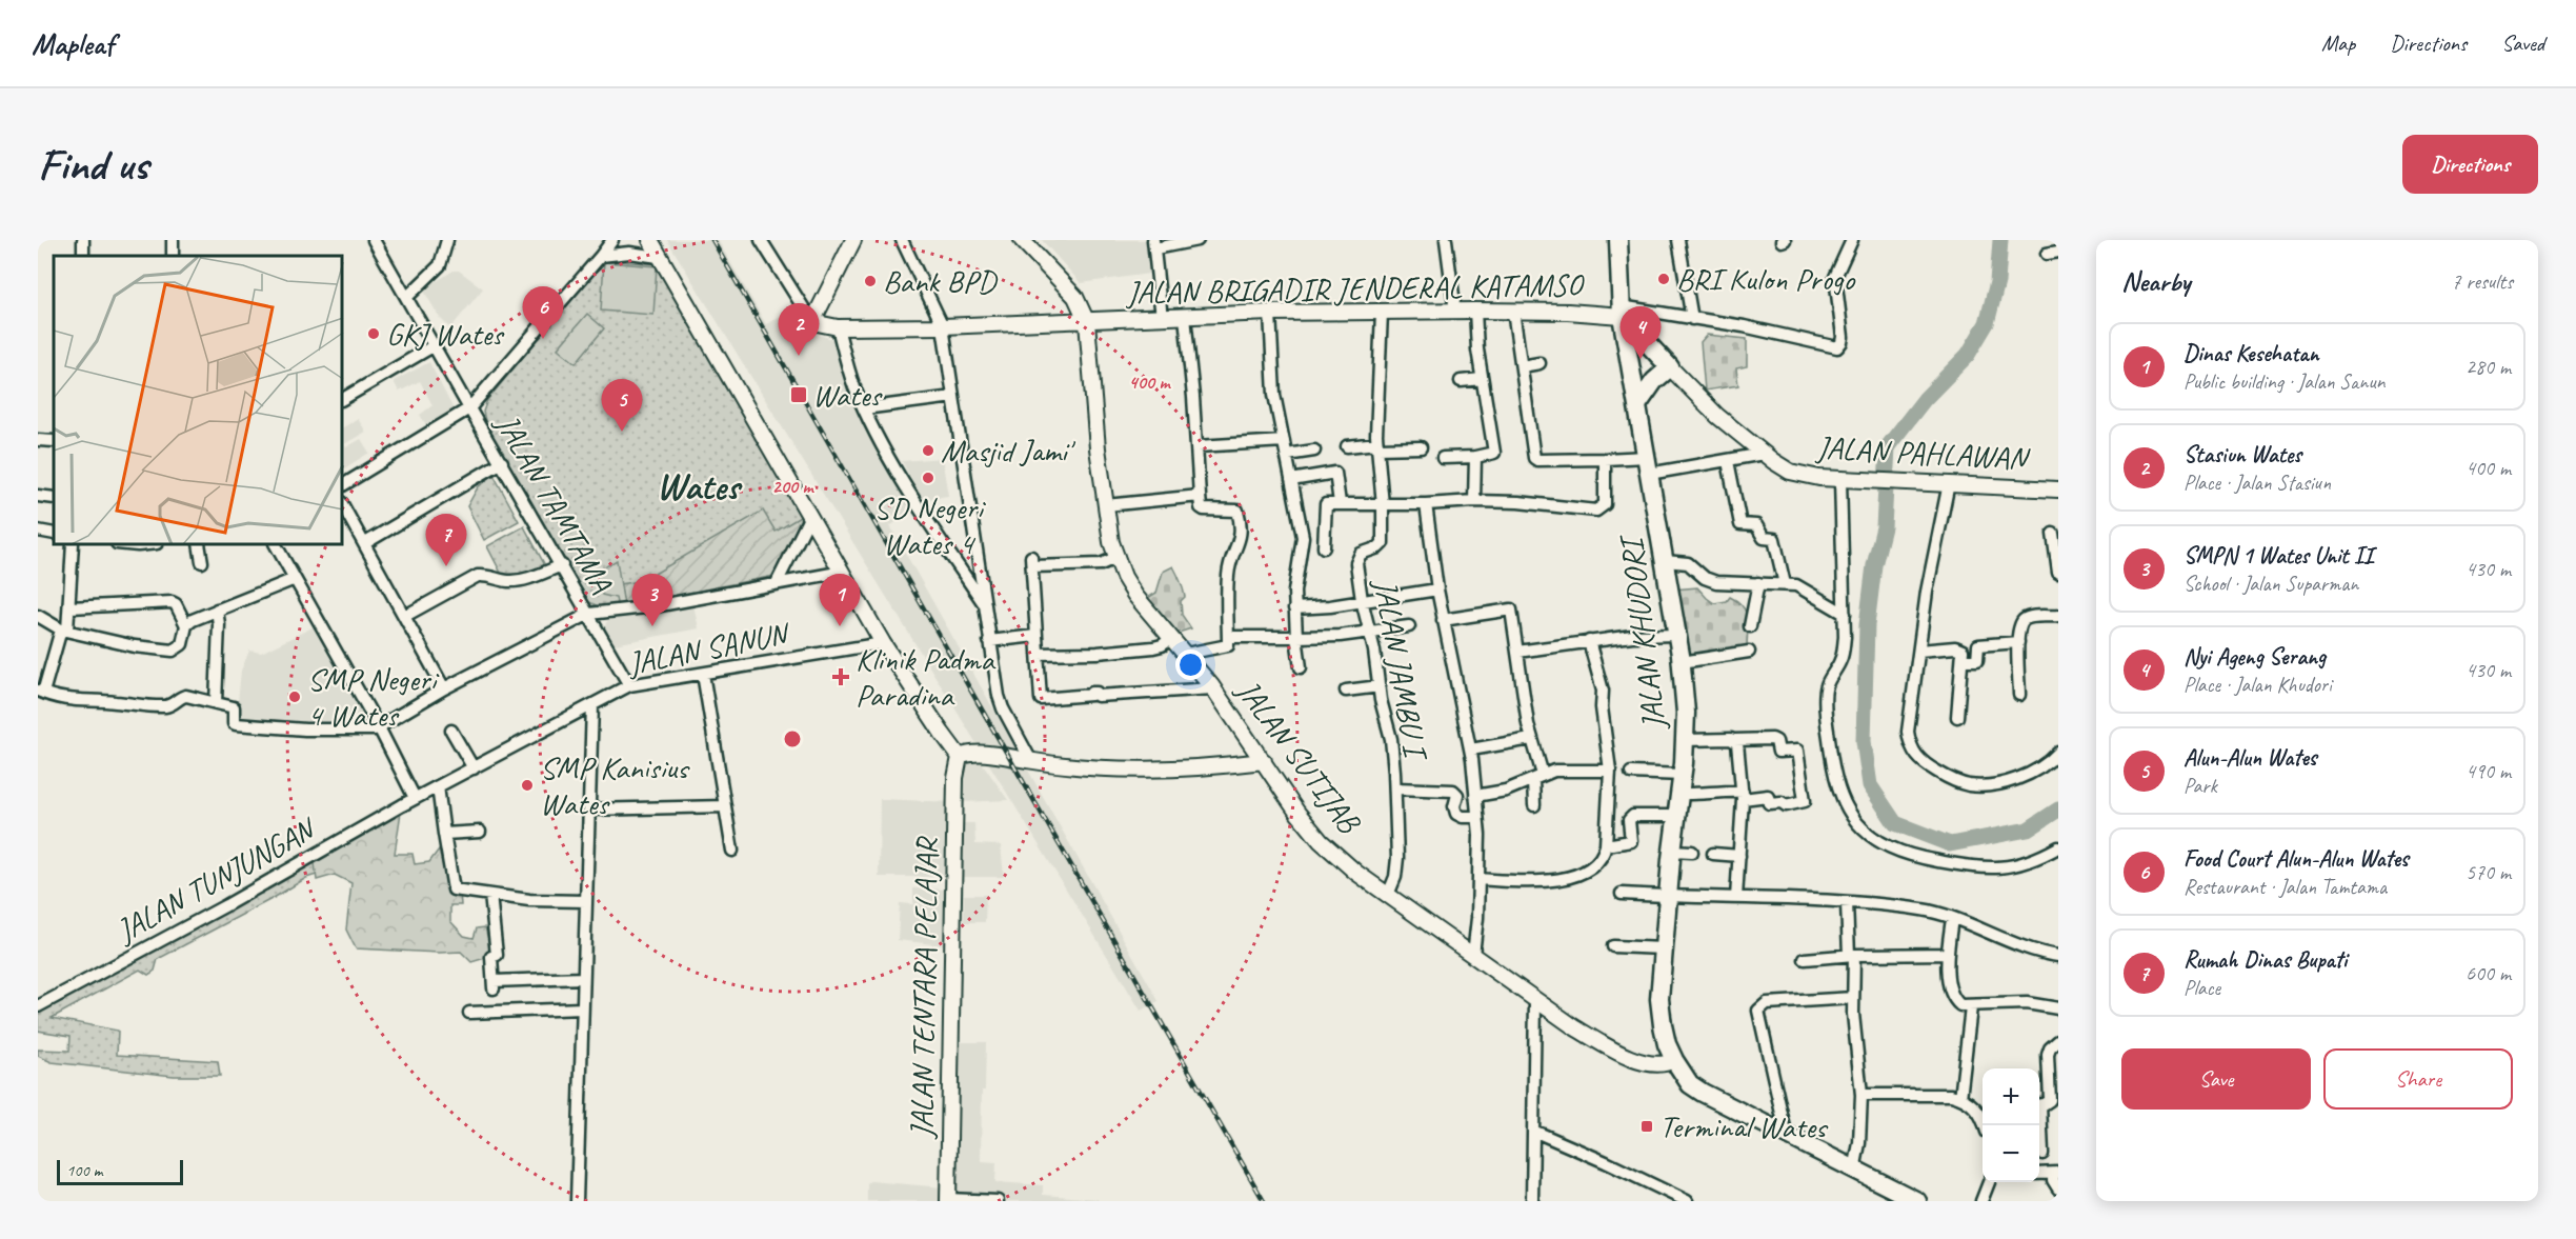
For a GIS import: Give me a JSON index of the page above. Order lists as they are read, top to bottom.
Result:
{
  "streets": {
    "highway": ["JALAN PAHLAWAN", "JALAN KHUDORI"],
    "main road": ["JALAN BRIGADIR JENDERAL KATAMSO", "JALAN SUTIJAB", "JALAN TENTARA PELAJAR"],
    "street": [
      "JALAN TAMTAMA",
      "JALAN SANUN",
      "JALAN JAMBU I",
      "JALAN TUNJUNGAN"
    ]
  },
  "crossings": [
    ["JALAN BRIGADIR JENDERAL KATAMSO", "JALAN PAHLAWAN"],
    ["JALAN BRIGADIR JENDERAL KATAMSO", "JALAN KHUDORI"],
    ["JALAN BRIGADIR JENDERAL KATAMSO", "JALAN JAMBU I"],
    ["JALAN BRIGADIR JENDERAL KATAMSO", "JALAN SUTIJAB"],
    ["JALAN PAHLAWAN", "JALAN KHUDORI"],
    ["JALAN TAMTAMA", "JALAN SANUN"],
    ["JALAN KHUDORI", "JALAN SUTIJAB"],
    ["JALAN SANUN", "JALAN TUNJUNGAN"],
    ["JALAN JAMBU I", "JALAN SUTIJAB"]
  ],
  "districts": ["Wates"],
  "places": {
    "other": [
      "BRI Kulon Progo",
      "Bank BPD",
      "GKJ Wates",
      "Masjid Jami'",
      "SD Negeri Wates 4",
      "SMP Negeri 4 Wates",
      "SMP Kanisius Wates"
    ],
    "transit": ["Wates", "Terminal Wates"],
    "health": ["Klinik Padma Paradina"]
  },
  "scale_bar": "100 m",
  "page": {
    "header": "Mapleaf",
    "nav": ["Map", "Directions", "Saved"],
    "buttons": [
      "Directions",
      ["Save", "Share"]
    ],
    "title": "Find us",
    "heading": ["Nearby", "7 results"],
    "pins": [
      "6",
      "2",
      "4",
      "5",
      "7",
      "1",
      "3"
    ],
    "list": [
      {
        "mark": "1",
        "name": "Dinas Kesehatan",
        "note": "Public building · Jalan Sanun",
        "value": "280 m"
      },
      {
        "mark": "2",
        "name": "Stasiun Wates",
        "note": "Place · Jalan Stasiun",
        "value": "400 m"
      },
      {
        "mark": "3",
        "name": "SMPN 1 Wates Unit II",
        "note": "School · Jalan Suparman",
        "value": "430 m"
      },
      {
        "mark": "4",
        "name": "Nyi Ageng Serang",
        "note": "Place · Jalan Khudori",
        "value": "430 m"
      },
      {
        "mark": "5",
        "name": "Alun-Alun Wates",
        "note": "Park",
        "value": "490 m"
      },
      {
        "mark": "6",
        "name": "Food Court Alun-Alun Wates",
        "note": "Restaurant · Jalan Tamtama",
        "value": "570 m"
      },
      {
        "mark": "7",
        "name": "Rumah Dinas Bupati",
        "note": "Place",
        "value": "600 m"
      }
    ],
    "map_buttons": ["+", "−"],
    "scale": "100 m"
  },
  "rings": ["400 m", "200 m"]
}
